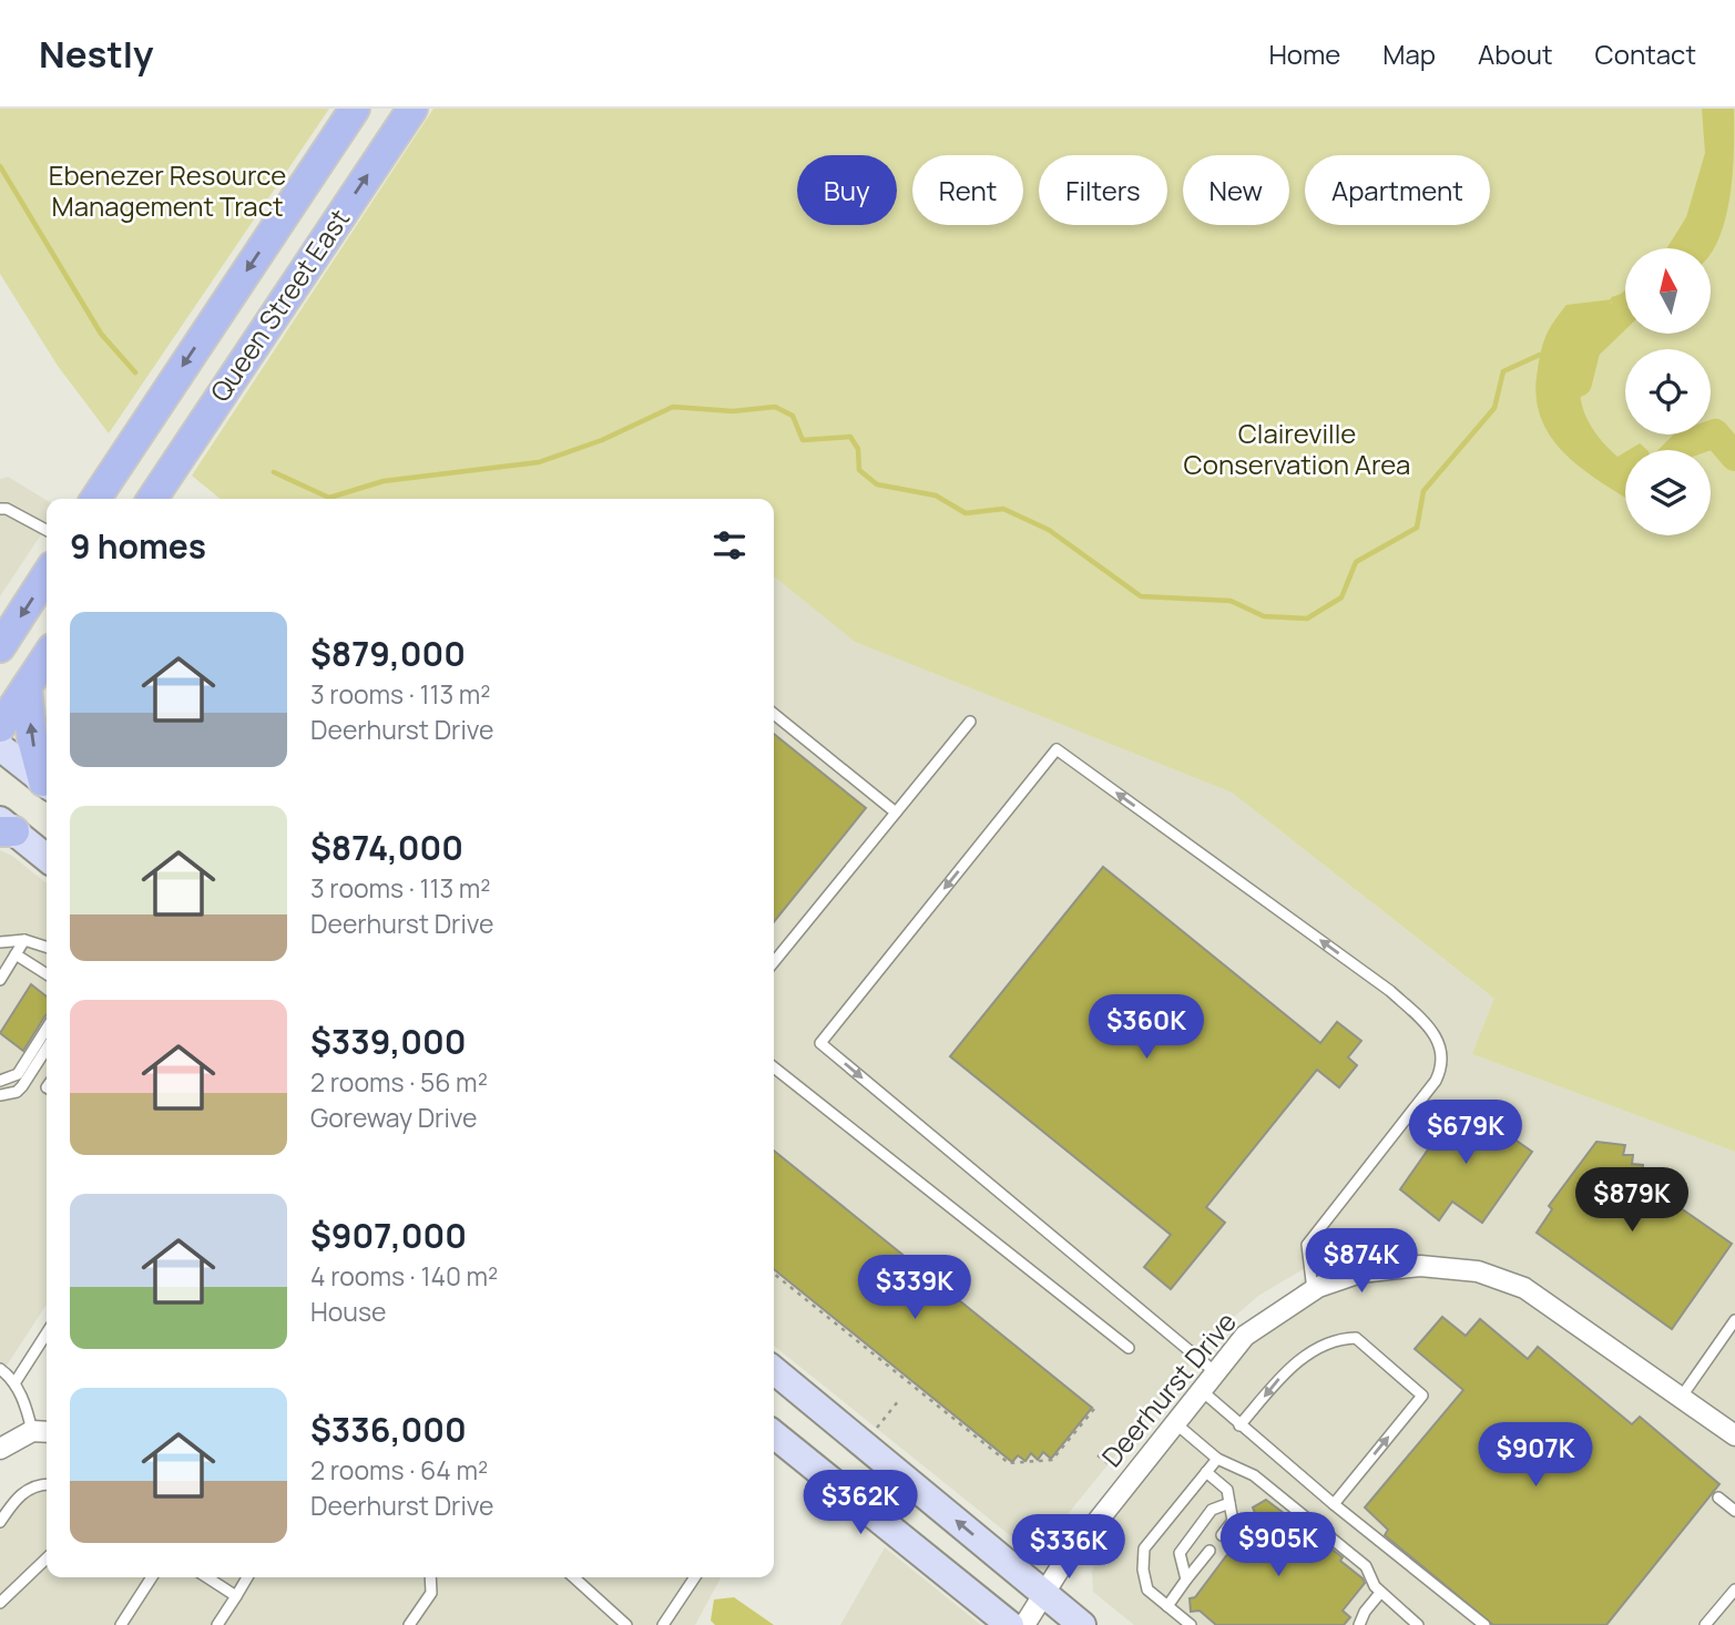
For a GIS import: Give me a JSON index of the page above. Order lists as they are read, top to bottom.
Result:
{
  "streets": {
    "main road": ["Queen Street East"],
    "street": ["Deerhurst Drive"]
  },
  "parks": ["Ebenezer Resource Management Tract", "Claireville Conservation Area"],
  "north": "top",
  "page": {
    "header": "Nestly",
    "nav": [
      "Home",
      "Map",
      "About",
      "Contact"
    ],
    "chip": [
      "Buy",
      "Rent",
      "Filters",
      "New",
      "Apartment"
    ],
    "heading": "9 homes",
    "list": [
      {
        "name": "$879,000",
        "note": "3 rooms · 113 m² · Deerhurst Drive"
      },
      {
        "name": "$874,000",
        "note": "3 rooms · 113 m² · Deerhurst Drive"
      },
      {
        "name": "$339,000",
        "note": "2 rooms · 56 m² · Goreway Drive"
      },
      {
        "name": "$907,000",
        "note": "4 rooms · 140 m² · House"
      },
      {
        "name": "$336,000",
        "note": "2 rooms · 64 m² · Deerhurst Drive"
      }
    ],
    "price": [
      "$360K",
      "$679K",
      "$879K",
      "$874K",
      "$339K",
      "$907K",
      "$362K",
      "$905K",
      "$336K"
    ]
  }
}
